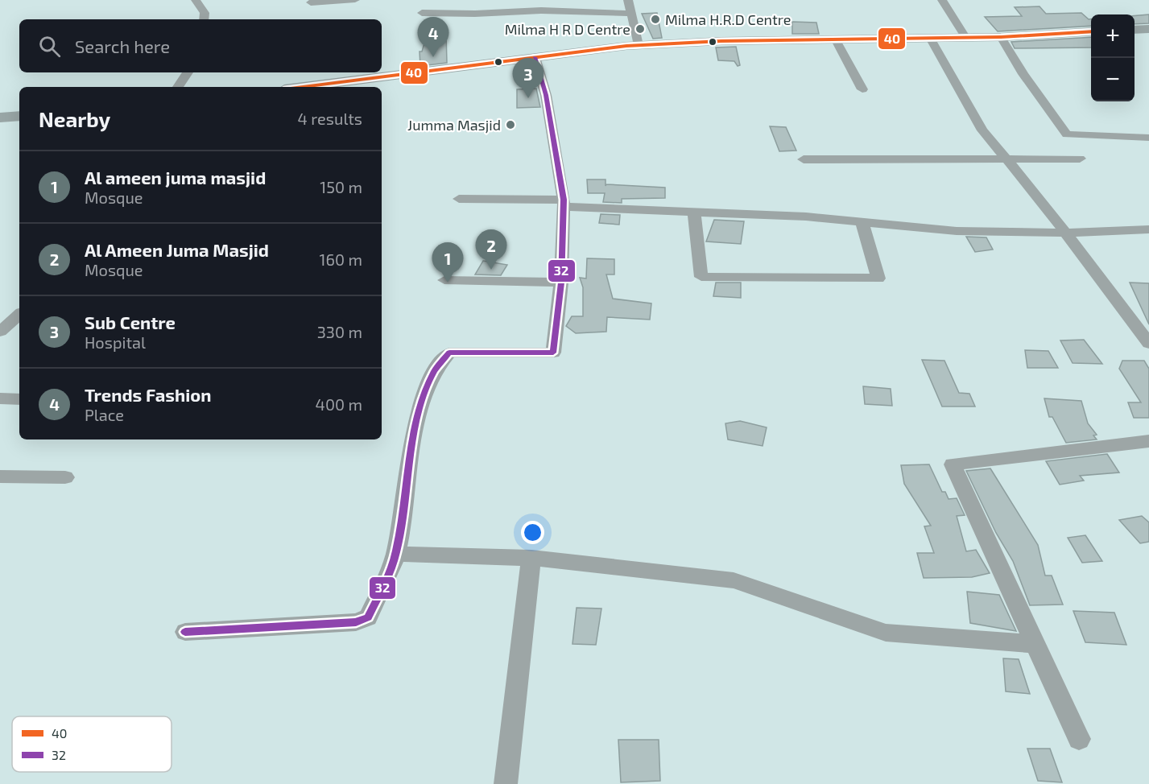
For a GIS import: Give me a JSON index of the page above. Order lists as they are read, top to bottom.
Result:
{
  "places": ["Milma H.R.D Centre", "Milma H R D Centre", "Jumma Masjid"],
  "lines": ["transit line 40", "transit line 32"],
  "legend": ["40", "32"],
  "page": {
    "map_buttons": ["+", "−"],
    "pins": [
      "4",
      "3",
      "2",
      "1"
    ],
    "search": "Search here",
    "heading": ["Nearby", "4 results"],
    "list": [
      {
        "mark": "1",
        "name": "Al ameen juma masjid",
        "note": "Mosque",
        "value": "150 m"
      },
      {
        "mark": "2",
        "name": "Al Ameen Juma Masjid",
        "note": "Mosque",
        "value": "160 m"
      },
      {
        "mark": "3",
        "name": "Sub Centre",
        "note": "Hospital",
        "value": "330 m"
      },
      {
        "mark": "4",
        "name": "Trends Fashion",
        "note": "Place",
        "value": "400 m"
      }
    ]
  }
}
